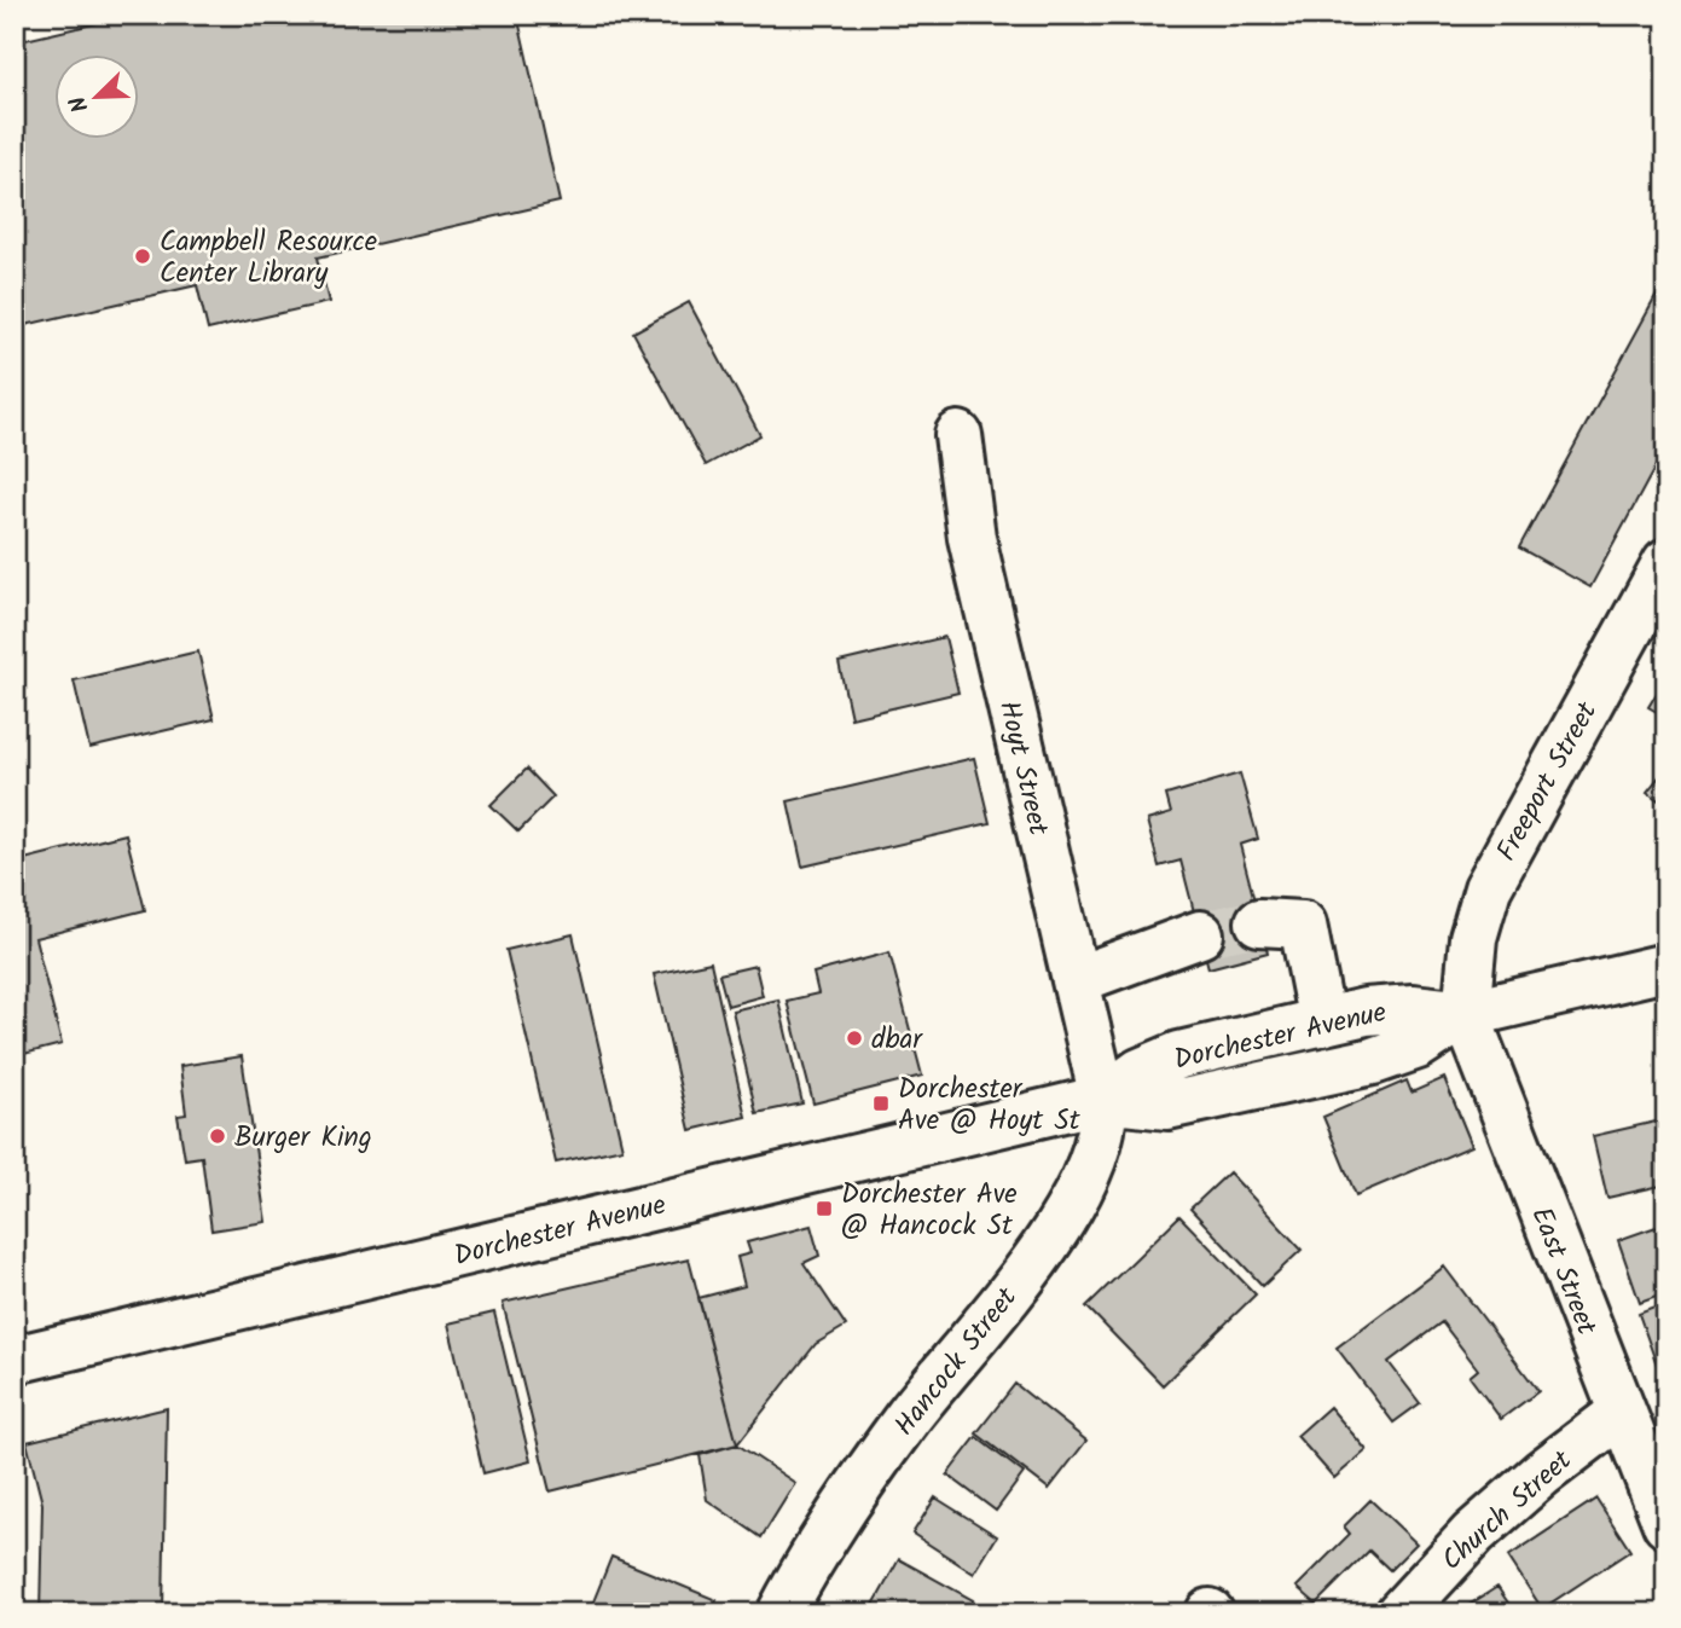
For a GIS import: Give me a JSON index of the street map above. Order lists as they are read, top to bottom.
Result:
{
  "streets": {
    "main road": [
      "Hoyt Street",
      "Freeport Street",
      "Dorchester Avenue",
      "East Street",
      "Hancock Street",
      "Church Street"
    ]
  },
  "crossings": [
    ["Hoyt Street", "Dorchester Avenue"],
    ["Hoyt Street", "Hancock Street"],
    ["Freeport Street", "Dorchester Avenue"],
    ["Freeport Street", "East Street"],
    ["Dorchester Avenue", "East Street"],
    ["Dorchester Avenue", "Hancock Street"],
    ["East Street", "Church Street"]
  ],
  "places": {
    "other": ["Campbell Resource Center Library", "dbar", "Burger King"],
    "transit": ["Dorchester Ave @ Hoyt St", "Dorchester Ave @ Hancock St"]
  },
  "north": "bottom left"
}
